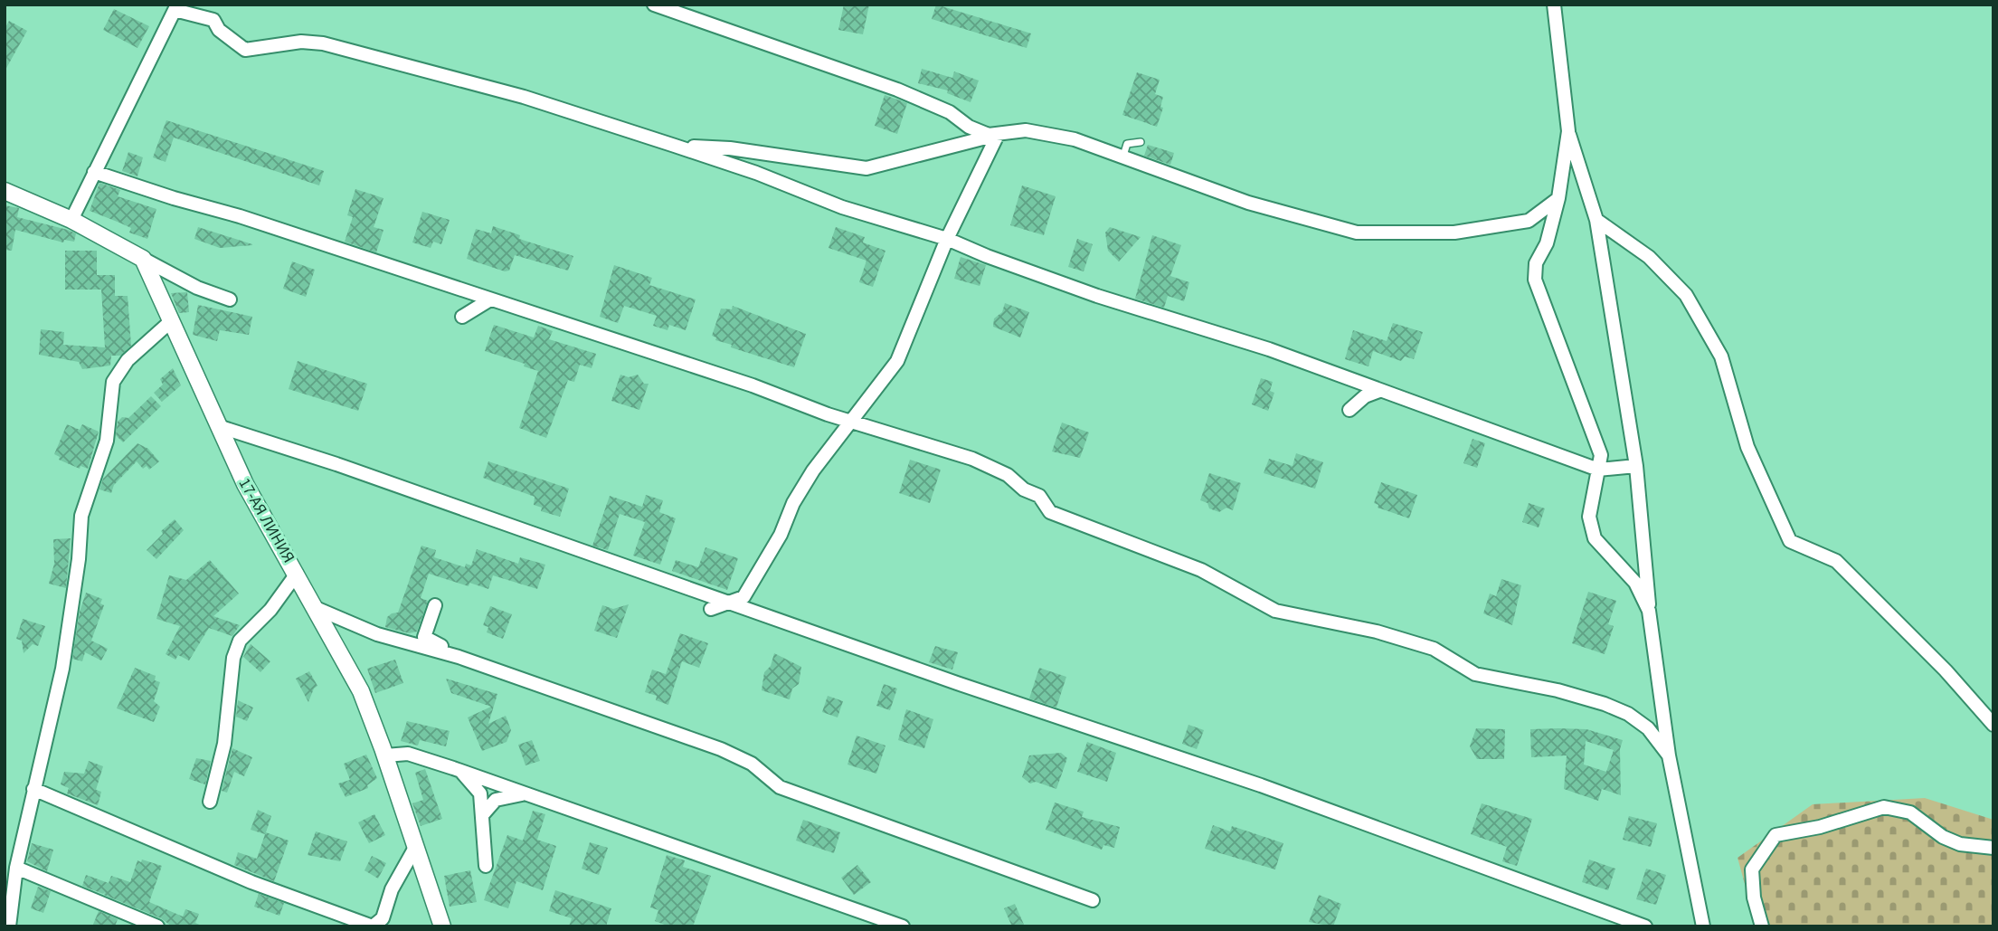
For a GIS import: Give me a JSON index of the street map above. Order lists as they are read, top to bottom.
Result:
{
  "streets": {
    "street": ["17-АЯ ЛИНИЯ"]
  }
}
